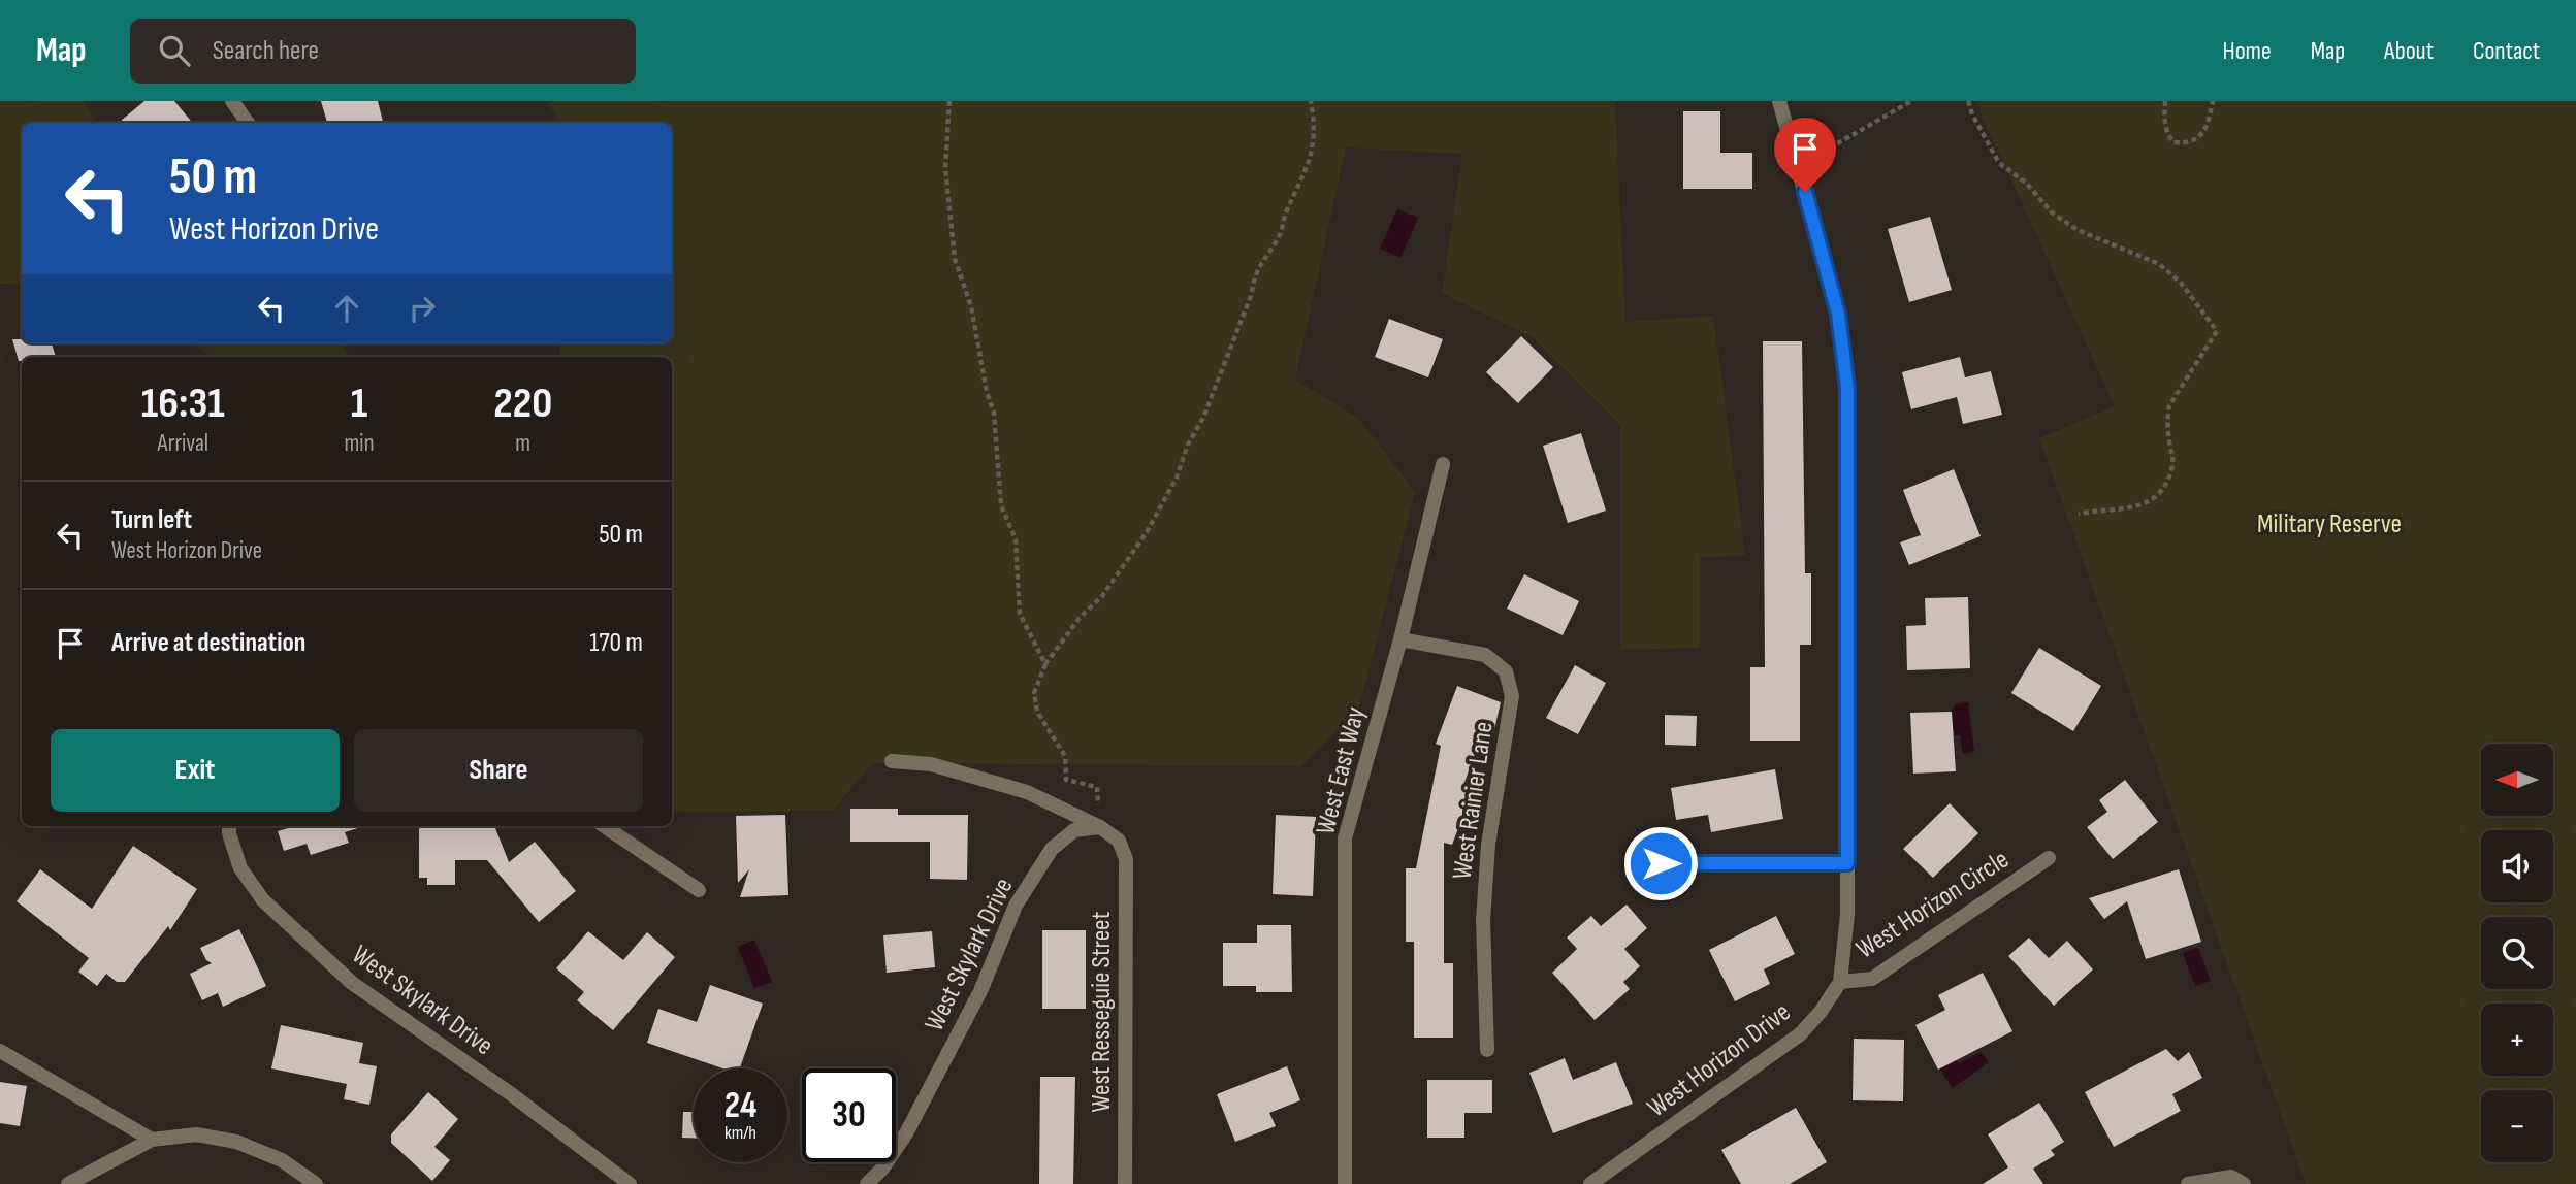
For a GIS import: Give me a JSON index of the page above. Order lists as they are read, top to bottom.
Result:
{
  "streets": {
    "street": [
      "West East Way",
      "West Rainier Lane",
      "West Horizon Circle",
      "West Skylark Drive",
      "West Resseguie Street",
      "West Horizon Drive"
    ]
  },
  "crossings": [
    ["West East Way", "West Rainier Lane"],
    ["West Horizon Circle", "West Horizon Drive"],
    ["West Skylark Drive", "West Resseguie Street"]
  ],
  "parks": ["Military Reserve"],
  "north": "left",
  "page": {
    "header": "Map",
    "search": "Search here",
    "nav": [
      "Home",
      "Map",
      "About",
      "Contact"
    ],
    "turn": ["50 m", "West Horizon Drive"],
    "eta": [
      "16:31",
      "Arrival",
      "1",
      "min",
      "220",
      "m"
    ],
    "list": [
      {
        "name": "Turn left",
        "note": "West Horizon Drive",
        "value": "50 m"
      },
      {
        "name": "Arrive at destination",
        "value": "170 m"
      }
    ],
    "buttons": ["Exit", "Share"],
    "map_buttons": ["+", "−"],
    "speed": "24 km/h",
    "limit": "30"
  }
}
